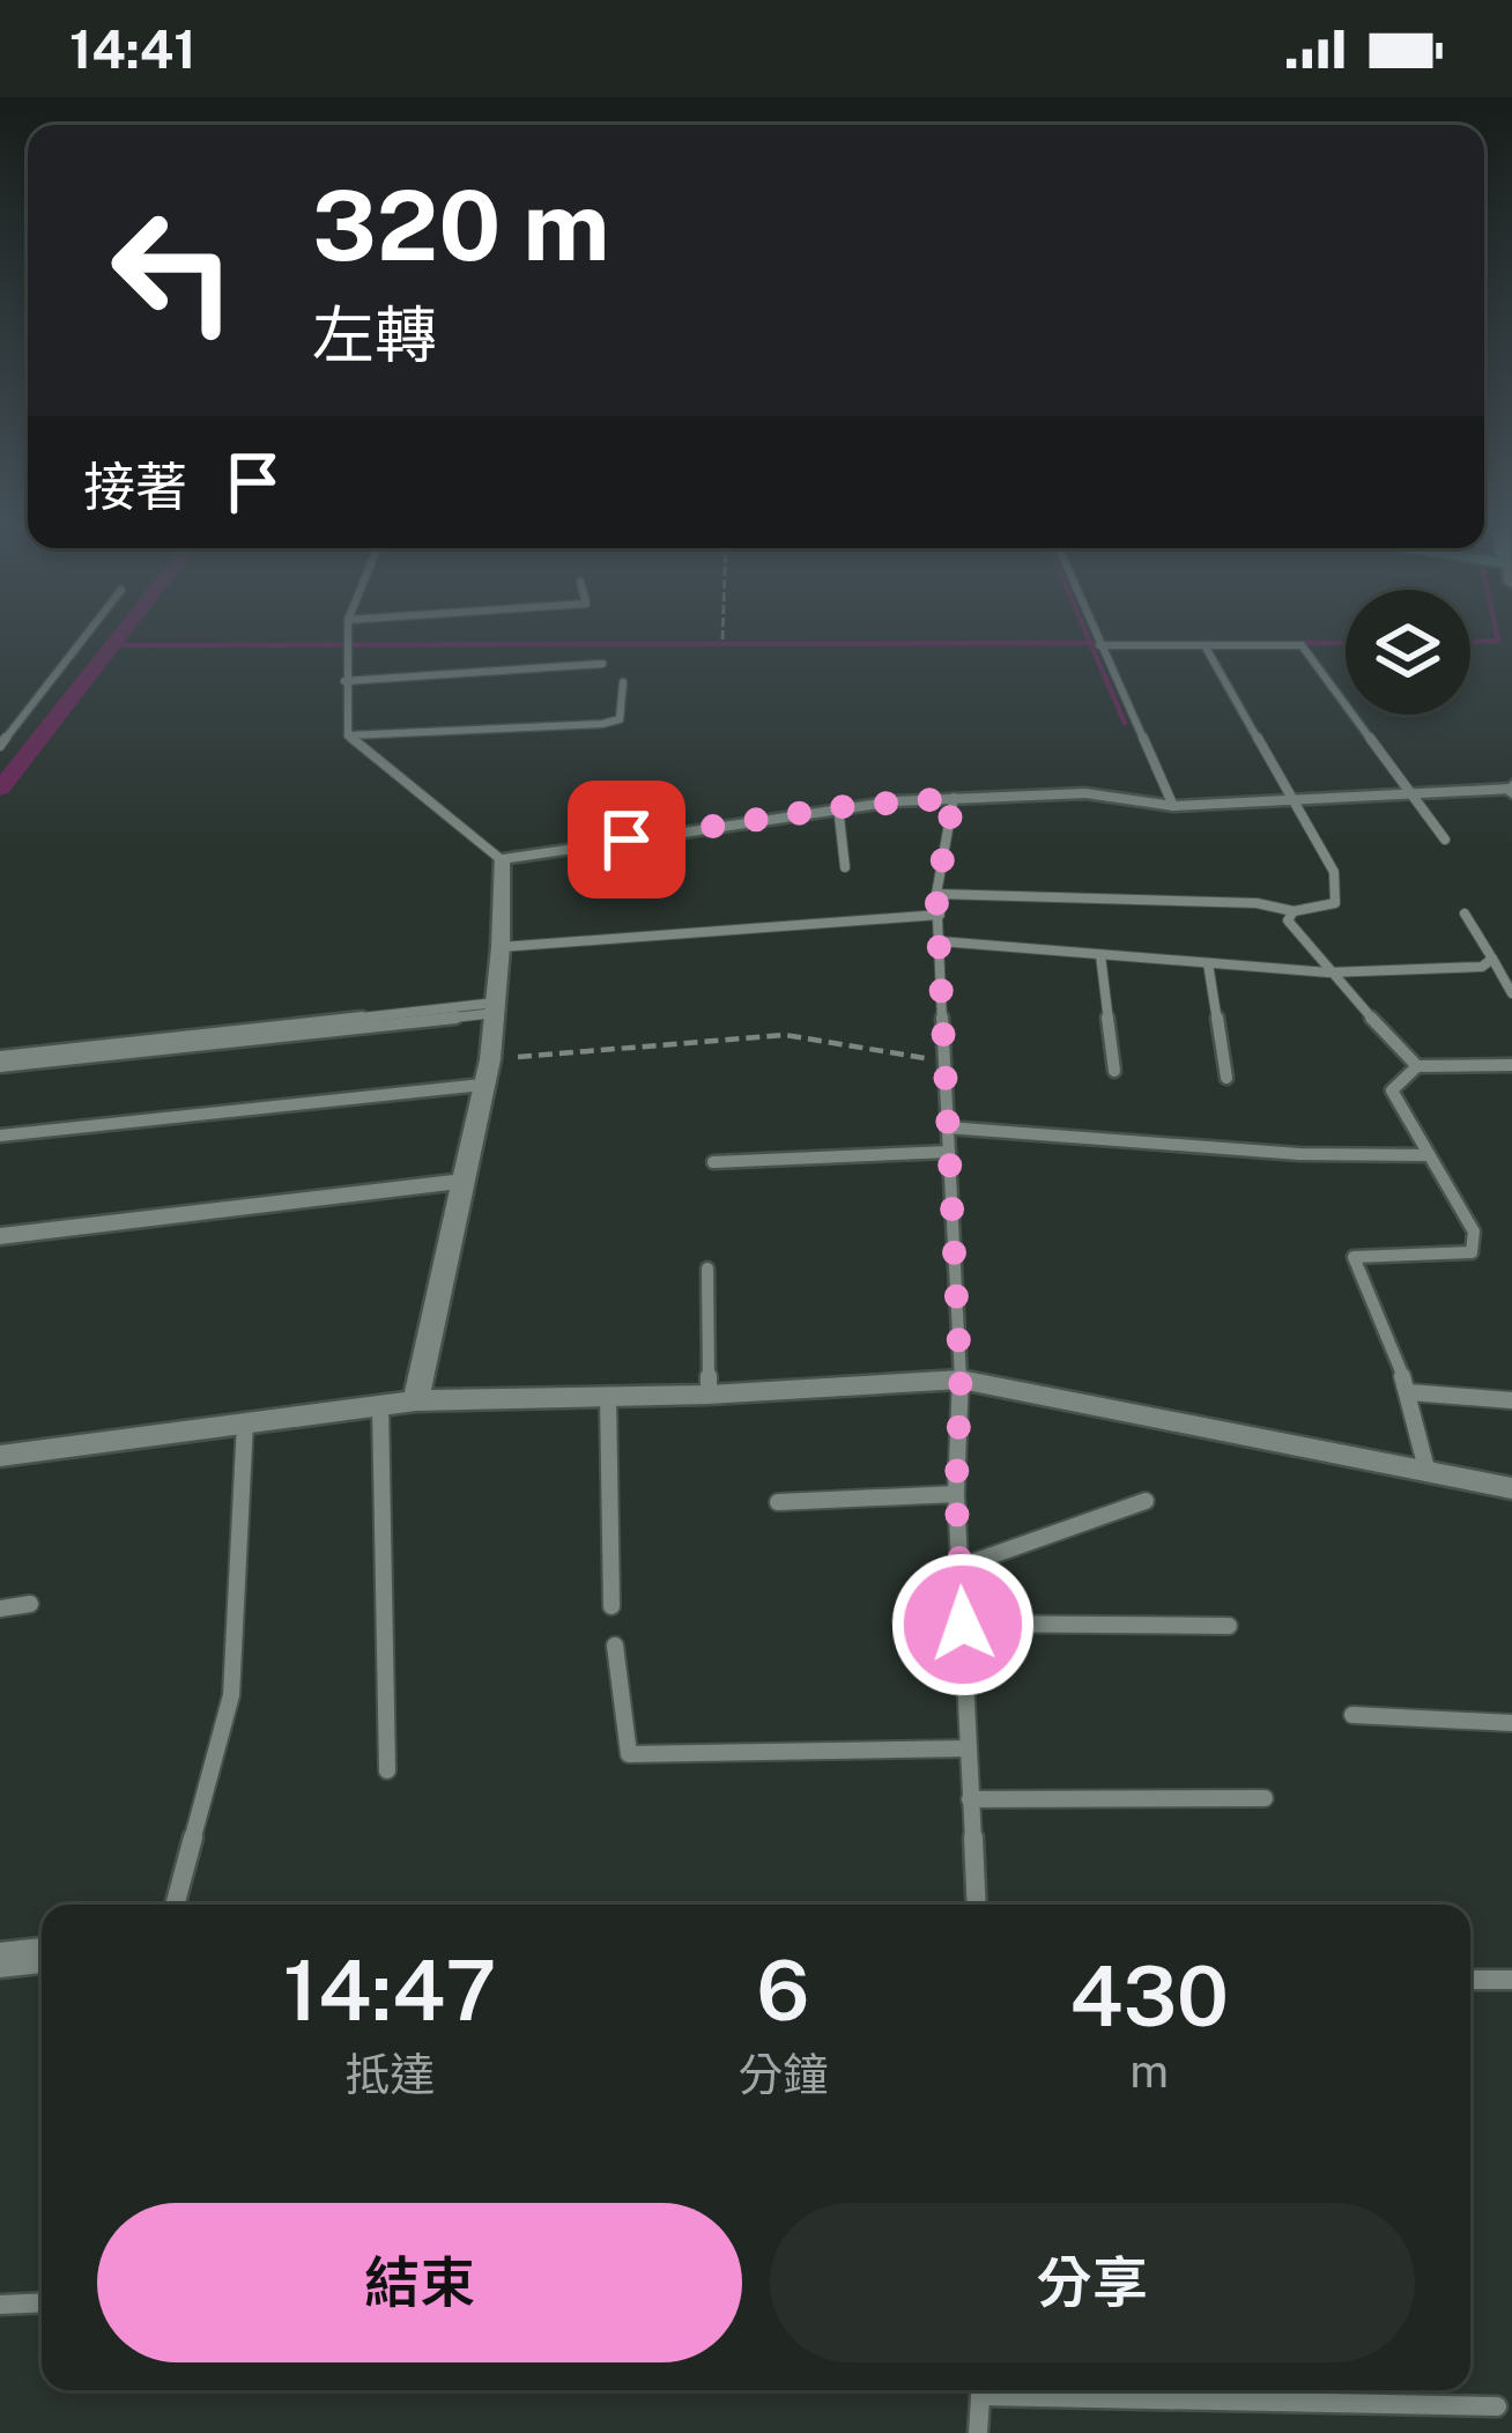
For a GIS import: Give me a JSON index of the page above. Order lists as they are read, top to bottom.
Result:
{
  "page": {
    "status": "14:41",
    "turn": ["320 m", "左轉"],
    "then": "接著",
    "eta": [
      "14:47",
      "抵達",
      "6",
      "分鐘",
      "430",
      "m"
    ],
    "buttons": ["結束", "分享"]
  }
}
